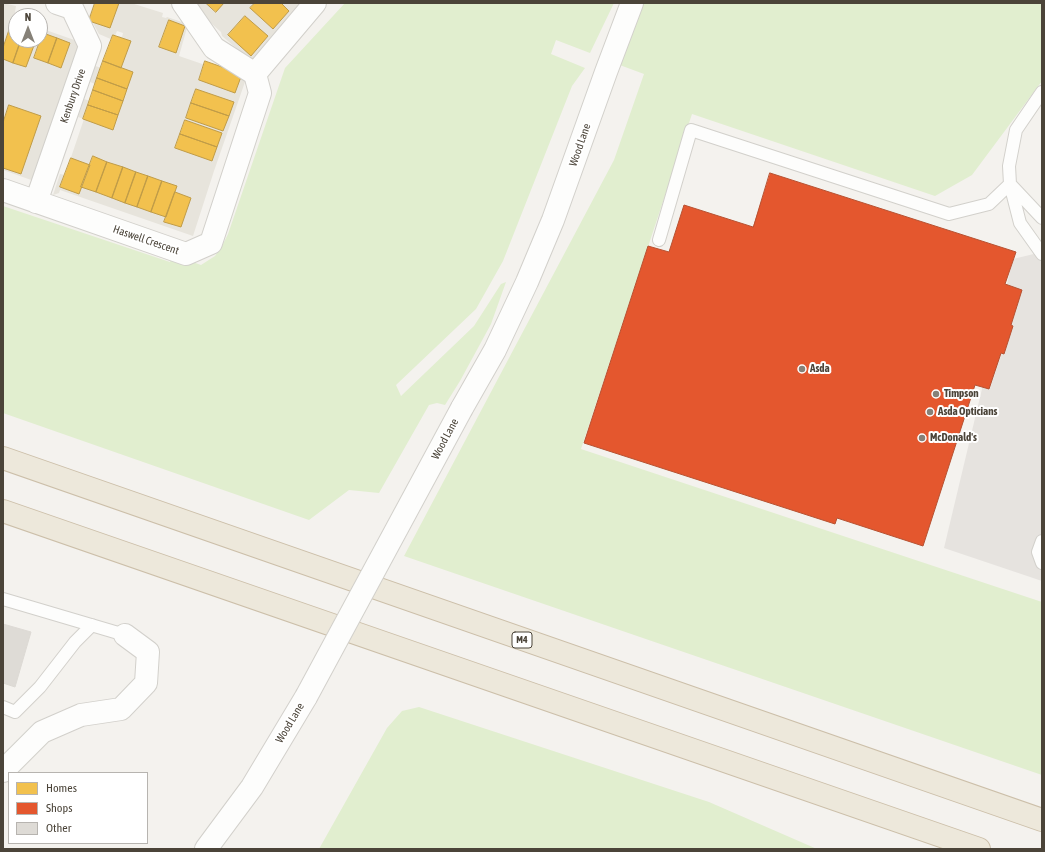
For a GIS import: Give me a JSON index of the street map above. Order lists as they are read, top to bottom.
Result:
{
  "streets": {
    "highway": ["M4"],
    "street": ["Kenbury Drive", "Wood Lane", "Haswell Crescent"]
  },
  "crossings": [
    ["Kenbury Drive", "Haswell Crescent"]
  ],
  "places": [
    "Asda",
    "Timpson",
    "Asda Opticians",
    "McDonald's"
  ],
  "legend": ["Homes", "Shops", "Other"],
  "north": "top"
}
